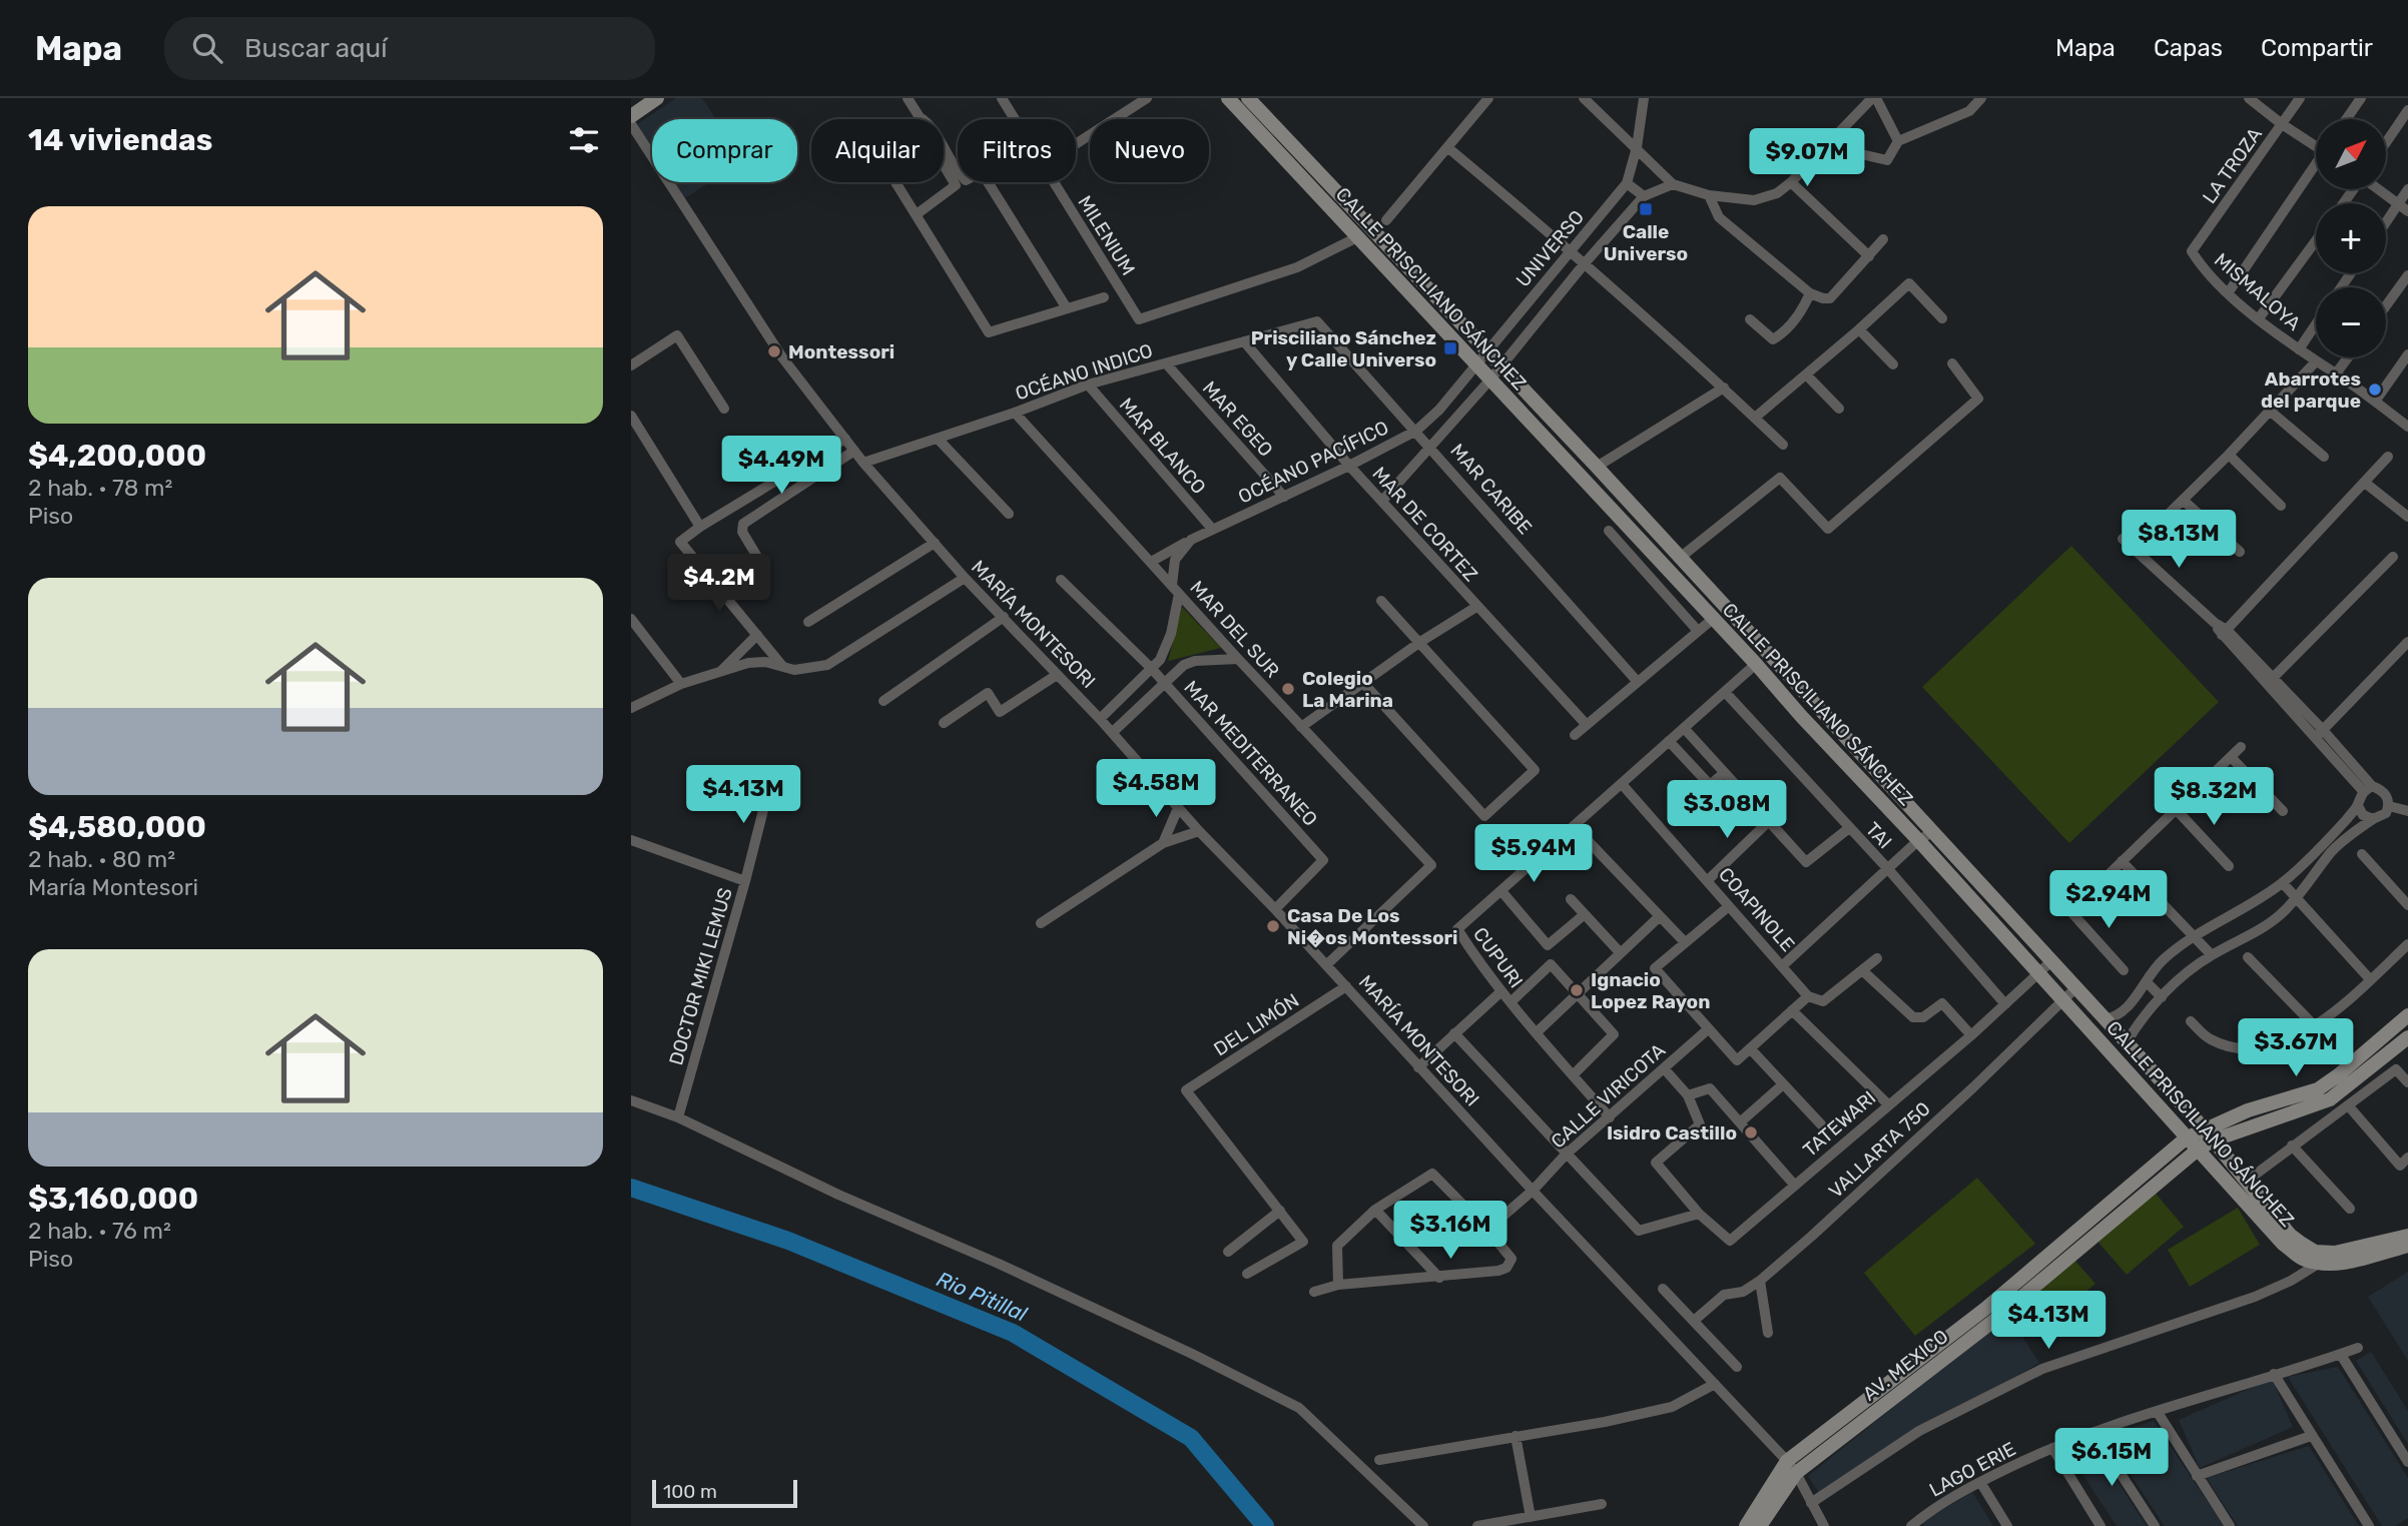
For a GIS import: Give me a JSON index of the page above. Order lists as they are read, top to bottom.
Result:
{
  "streets": {
    "main road": ["CALLE PRISCILIANO SÁNCHEZ", "AV. MEXICO"],
    "street": [
      "LA TROZA",
      "MILENIUM",
      "UNIVERSO",
      "MISMALOYA",
      "OCÉANO INDICO",
      "MAR EGEO",
      "MAR BLANCO",
      "OCÉANO PACÍFICO",
      "MAR CARIBE",
      "MAR DE CORTEZ",
      "MARÍA MONTESORI",
      "MAR DEL SUR",
      "MAR MEDITERRANEO",
      "TAI",
      "COAPINOLE",
      "CUPURI",
      "DOCTOR MIKI LEMUS",
      "DEL LIMÓN",
      "CALLE VIRICOTA",
      "TATEWARI",
      "VALLARTA 750",
      "LAGO ERIE"
    ]
  },
  "crossings": [
    ["LA TROZA", "MISMALOYA"],
    ["MILENIUM", "CALLE PRISCILIANO SÁNCHEZ"],
    ["UNIVERSO", "CALLE PRISCILIANO SÁNCHEZ"],
    ["UNIVERSO", "OCÉANO PACÍFICO"],
    ["CALLE PRISCILIANO SÁNCHEZ", "OCÉANO PACÍFICO"],
    ["CALLE PRISCILIANO SÁNCHEZ", "CUPURI"],
    ["CALLE PRISCILIANO SÁNCHEZ", "TATEWARI"],
    ["CALLE PRISCILIANO SÁNCHEZ", "VALLARTA 750"],
    ["CALLE PRISCILIANO SÁNCHEZ", "AV. MEXICO"],
    ["OCÉANO INDICO", "MAR EGEO"],
    ["OCÉANO INDICO", "MAR BLANCO"],
    ["OCÉANO INDICO", "MAR CARIBE"],
    ["OCÉANO INDICO", "MAR DE CORTEZ"],
    ["OCÉANO INDICO", "MARÍA MONTESORI"],
    ["OCÉANO INDICO", "MAR DEL SUR"],
    ["MAR EGEO", "OCÉANO PACÍFICO"],
    ["MAR BLANCO", "OCÉANO PACÍFICO"],
    ["OCÉANO PACÍFICO", "MAR CARIBE"],
    ["OCÉANO PACÍFICO", "MAR DE CORTEZ"],
    ["OCÉANO PACÍFICO", "MAR DEL SUR"],
    ["MARÍA MONTESORI", "MAR DEL SUR"],
    ["MARÍA MONTESORI", "MAR MEDITERRANEO"],
    ["MARÍA MONTESORI", "DEL LIMÓN"],
    ["MARÍA MONTESORI", "CALLE VIRICOTA"],
    ["MARÍA MONTESORI", "AV. MEXICO"],
    ["TAI", "CUPURI"],
    ["TAI", "TATEWARI"],
    ["COAPINOLE", "CUPURI"],
    ["CUPURI", "CALLE VIRICOTA"]
  ],
  "water": ["Rio Pitillal"],
  "places": {
    "transit": ["Calle Universo", "Prisciliano Sánchez y Calle Universo"],
    "other": [
      "Montessori",
      "Abarrotes del parque",
      "Colegio La Marina",
      "Casa De Los Ni�os Montessori",
      "Ignacio Lopez Rayon",
      "Isidro Castillo"
    ]
  },
  "scale_bar": "100 m",
  "north": "top right",
  "page": {
    "header": "Mapa",
    "search": "Buscar aquí",
    "nav": ["Mapa", "Capas", "Compartir"],
    "heading": "14 viviendas",
    "map_buttons": ["+", "−"],
    "chip": [
      "Comprar",
      "Alquilar",
      "Filtros",
      "Nuevo"
    ],
    "price": [
      "$9.07M",
      "$4.49M",
      "$8.13M",
      "$4.2M",
      "$4.58M",
      "$4.13M",
      "$8.32M",
      "$3.08M",
      "$5.94M",
      "$2.94M",
      "$3.67M",
      "$3.16M",
      "$4.13M",
      "$6.15M"
    ],
    "list": [
      {
        "name": "$4,200,000",
        "note": "2 hab. · 78 m² · Piso"
      },
      {
        "name": "$4,580,000",
        "note": "2 hab. · 80 m² · María Montesori"
      },
      {
        "name": "$3,160,000",
        "note": "2 hab. · 76 m² · Piso"
      }
    ],
    "scale": "100 m"
  }
}
